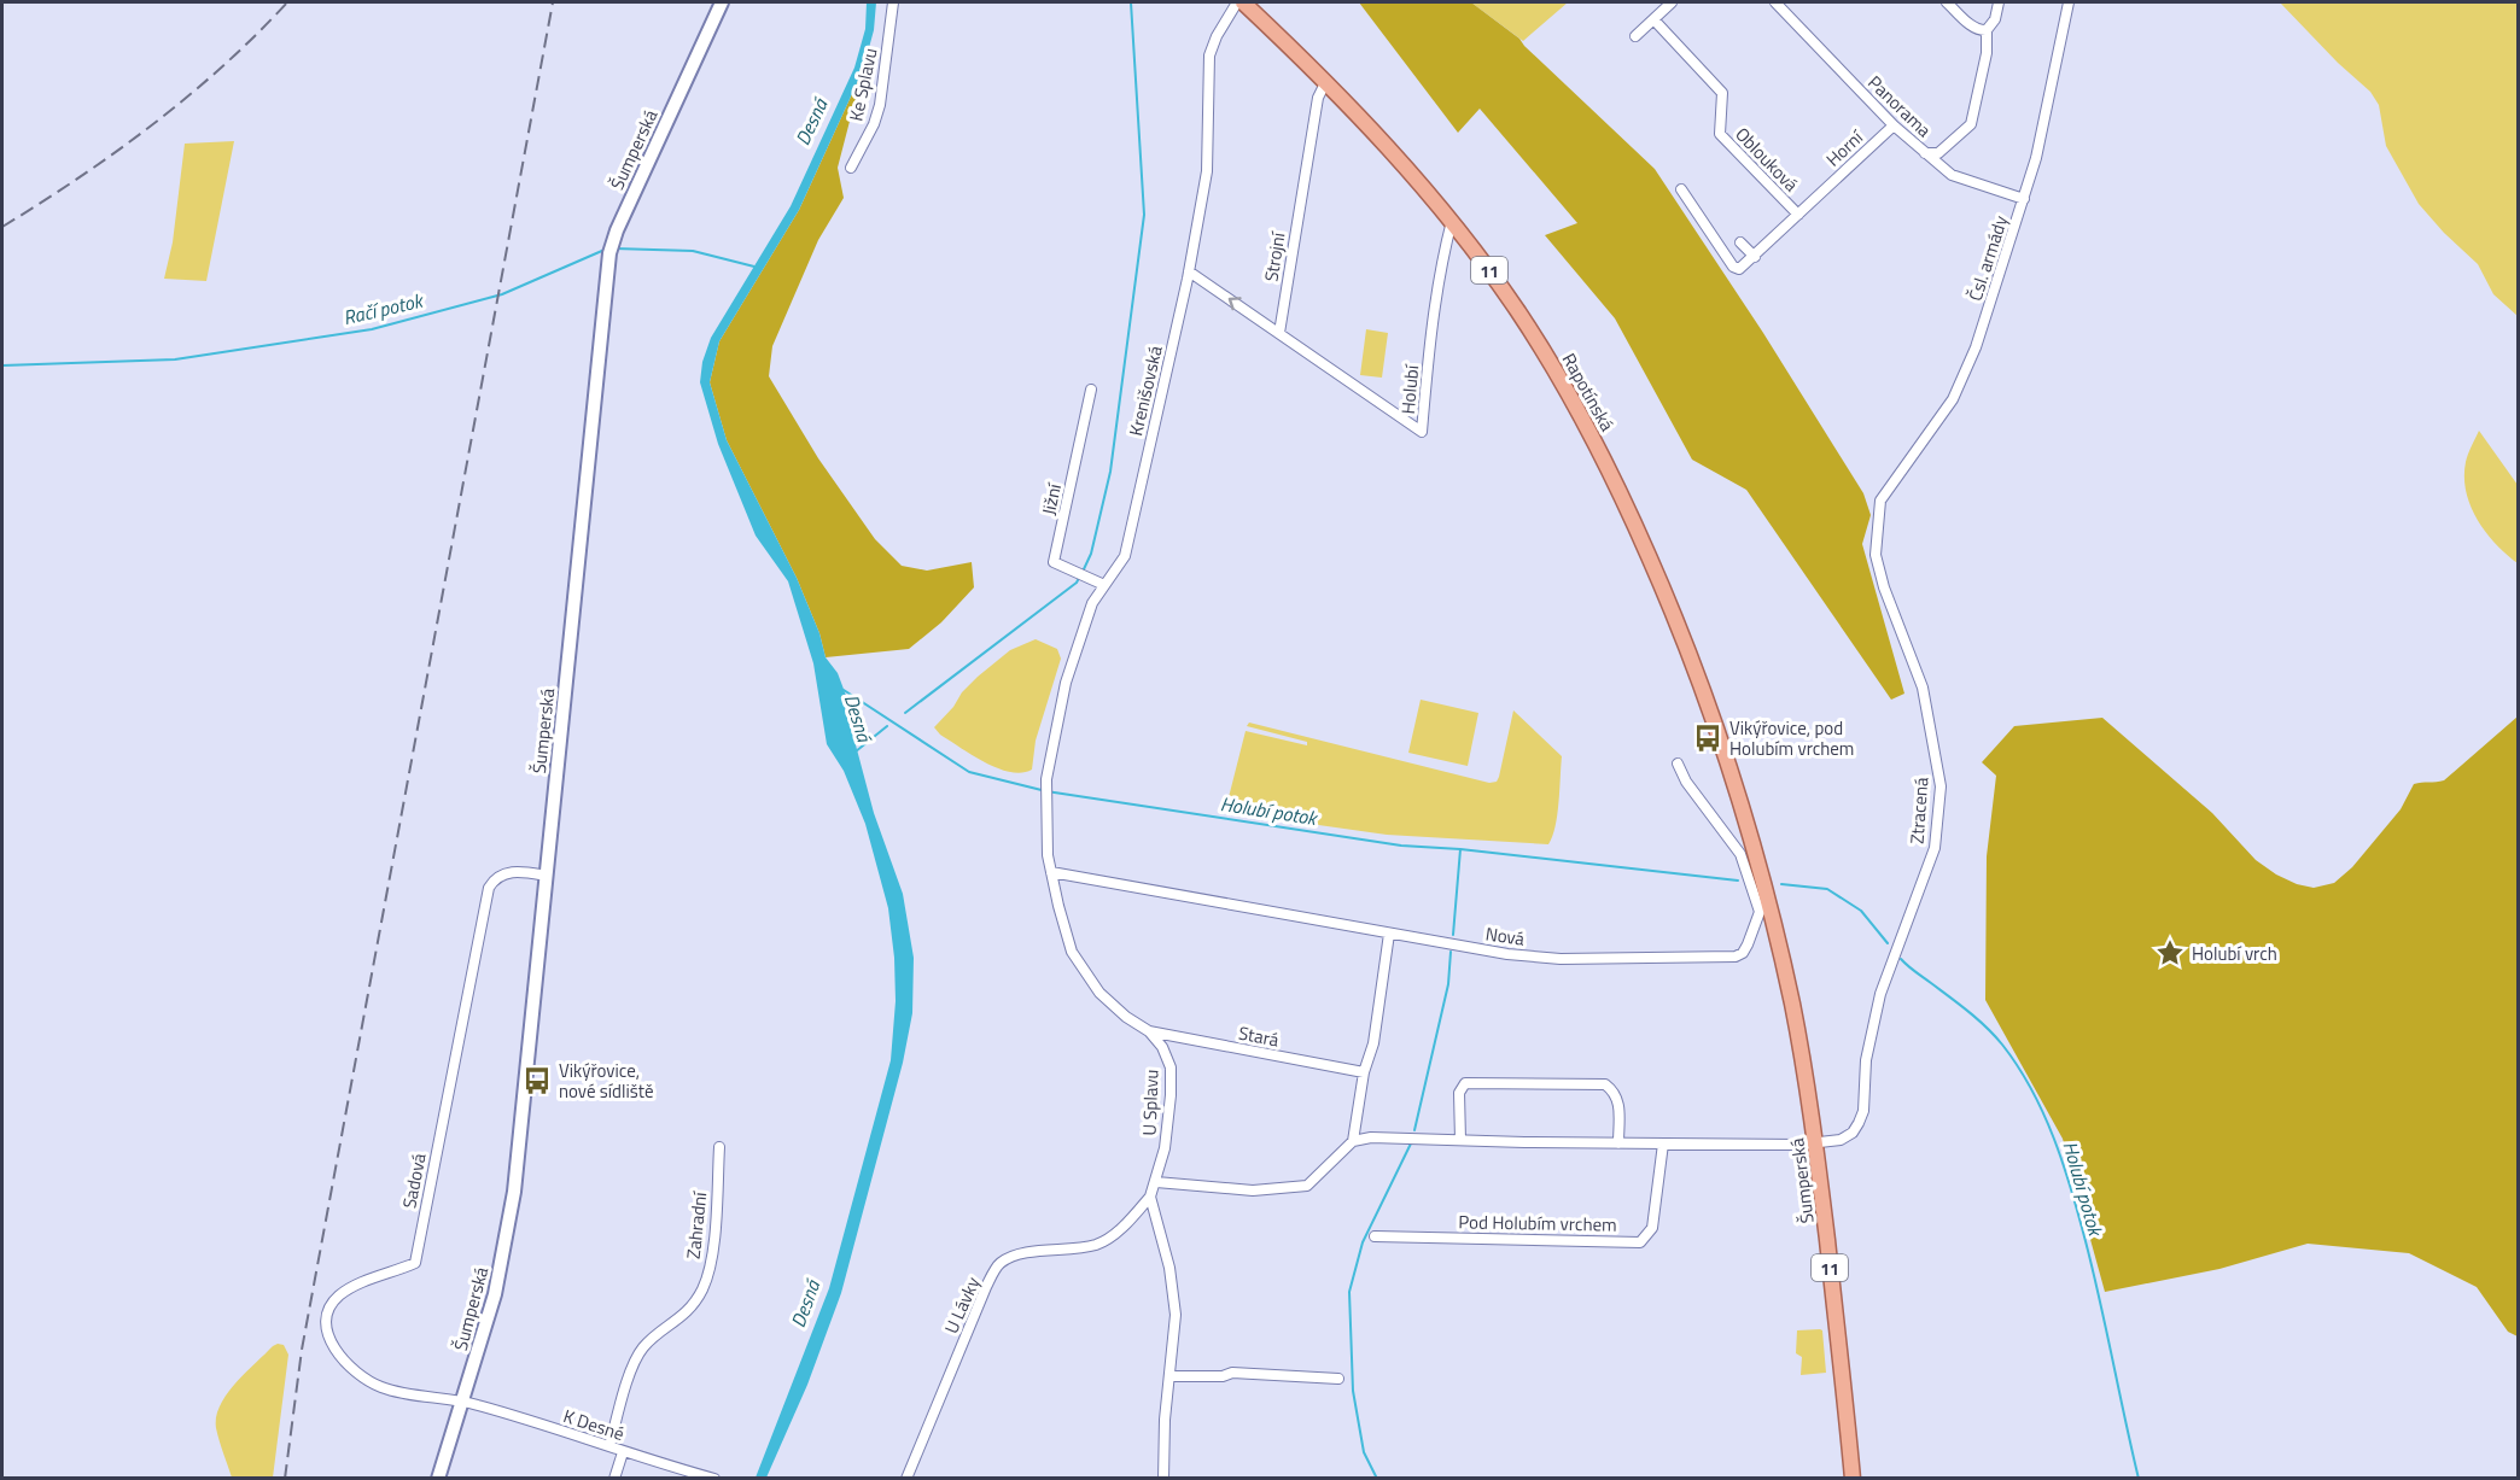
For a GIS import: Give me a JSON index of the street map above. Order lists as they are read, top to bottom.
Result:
{
  "streets": {
    "main road": ["Šumperská", "11", "Rapotínská"],
    "street": [
      "Ke Splavu",
      "Panorama",
      "Horní",
      "Oblouková",
      "Strojní",
      "Čsl. armády",
      "Holubí",
      "Krenišovská",
      "Jižní",
      "Ztracená",
      "Nová",
      "Stará",
      "U Splavu",
      "Sadová",
      "Pod Holubím vrchem",
      "Zahradní",
      "U Lávky",
      "K Desné"
    ]
  },
  "crossings": [
    ["Panorama", "Horní"],
    ["Panorama", "Čsl. armády"],
    ["Horní", "Oblouková"],
    ["Šumperská", "Rapotínská"],
    ["Šumperská", "Ztracená"],
    ["Šumperská", "Sadová"],
    ["Šumperská", "K Desné"],
    ["Strojní", "Holubí"],
    ["Strojní", "Rapotínská"],
    ["Čsl. armády", "Ztracená"],
    ["Holubí", "Rapotínská"],
    ["Krenišovská", "Jižní"],
    ["Krenišovská", "U Splavu"],
    ["Nová", "U Splavu"],
    ["Stará", "U Splavu"],
    ["U Splavu", "U Lávky"],
    ["Sadová", "K Desné"],
    ["Zahradní", "K Desné"]
  ],
  "water": ["Desná", "Račí potok", "Holubí potok"],
  "places": {
    "bus stop": ["Vikýřovice, pod Holubím vrchem", "Vikýřovice, nové sídliště"],
    "place": ["Holubí vrch"]
  }
}
